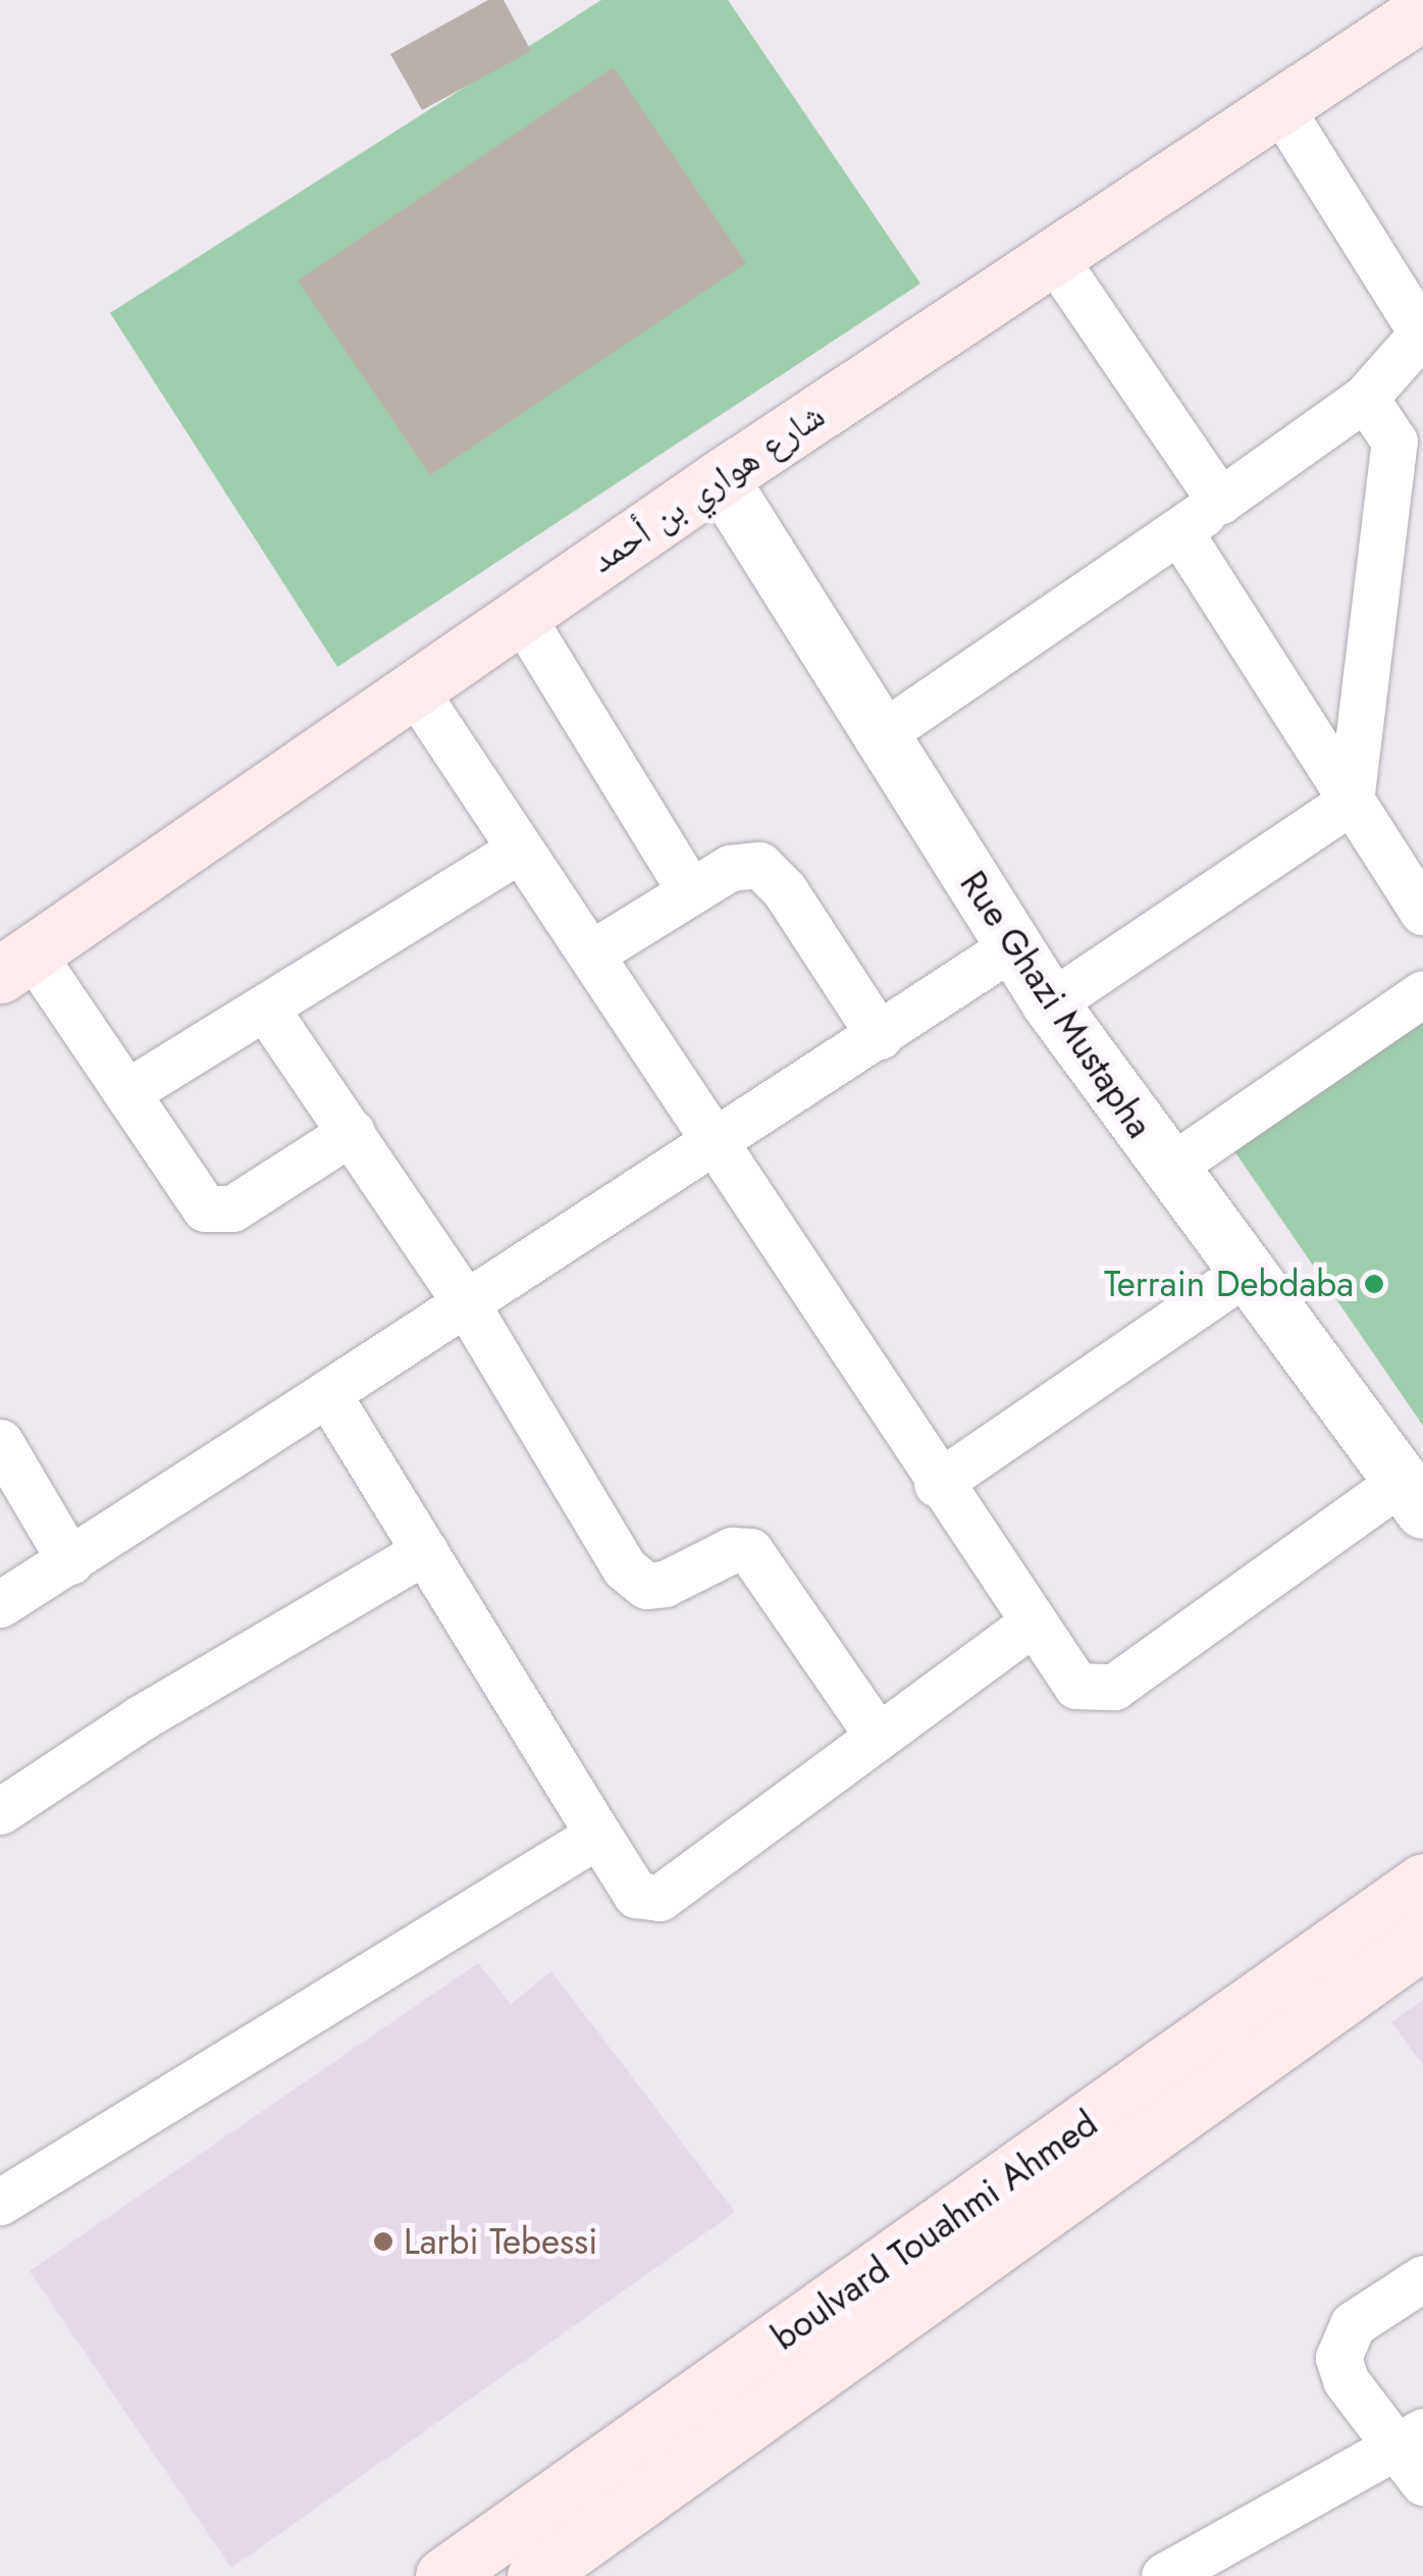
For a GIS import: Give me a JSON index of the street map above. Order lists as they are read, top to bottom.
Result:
{
  "streets": {
    "main road": ["شارع هواري بن أحمد", "boulvard Touahmi Ahmed"],
    "street": ["Rue Ghazi Mustapha"]
  },
  "crossings": [
    ["شارع هواري بن أحمد", "Rue Ghazi Mustapha"]
  ],
  "places": ["Terrain Debdaba", "Larbi Tebessi"]
}
